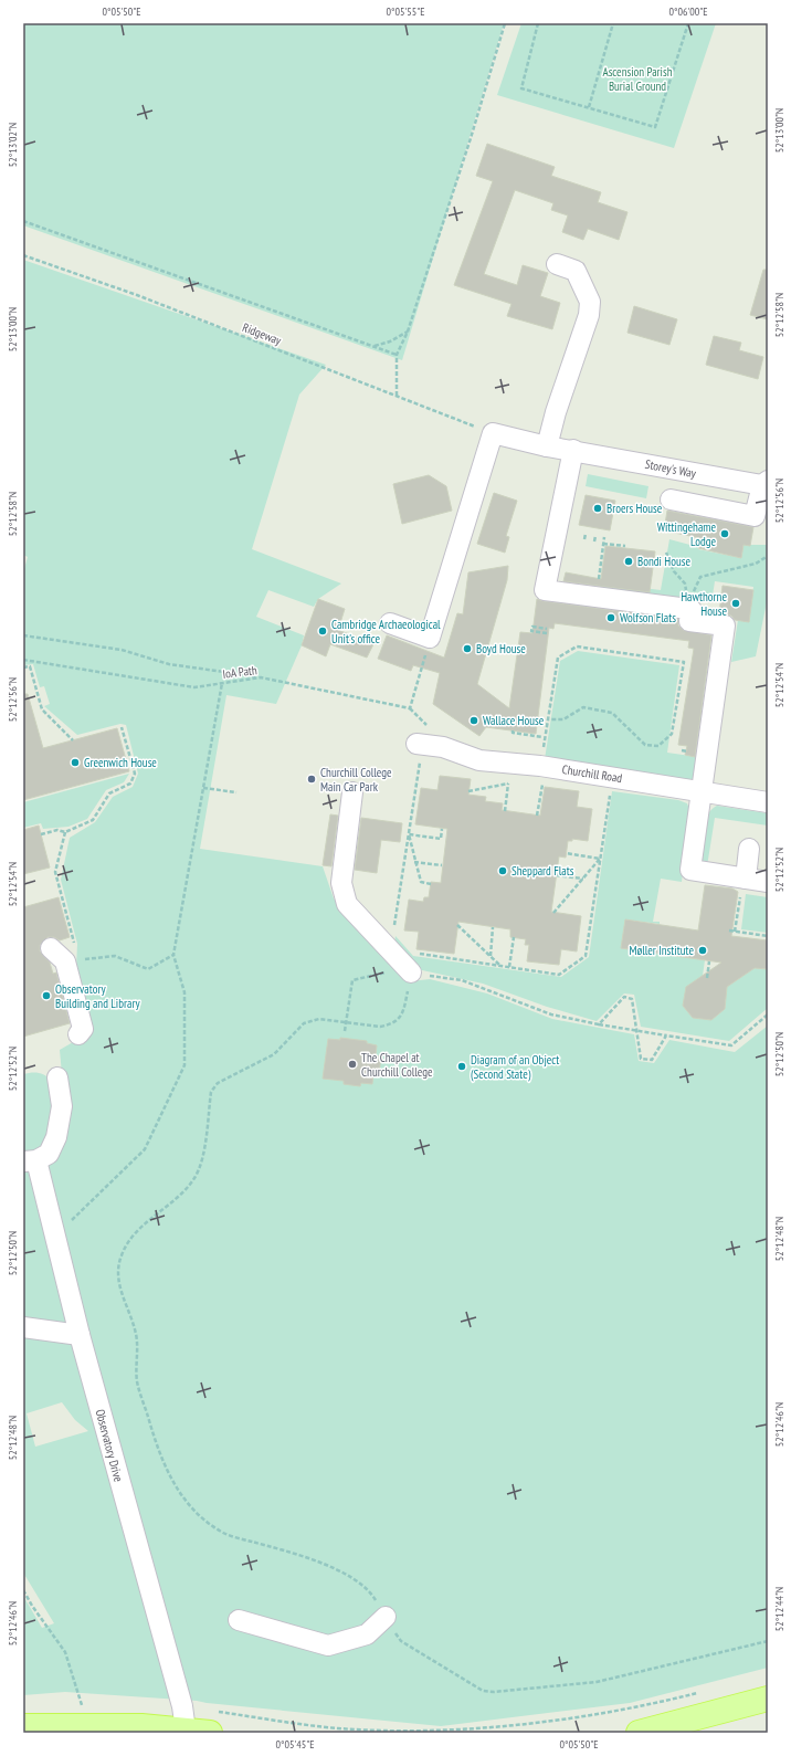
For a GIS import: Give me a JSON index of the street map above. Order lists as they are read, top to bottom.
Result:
{
  "streets": {
    "street": ["Storey's Way", "Churchill Road", "Observatory Drive"],
    "path": ["Ridgeway", "IoA Path"]
  },
  "crossings": [
    ["Ridgeway", "Storey's Way"]
  ],
  "parks": ["Ascension Parish Burial Ground"],
  "places": [
    "Broers House",
    "Wittingehame Lodge",
    "Bondi House",
    "Hawthorne House",
    "Wolfson Flats",
    "Cambridge Archaeological Unit's office",
    "Boyd House",
    "Wallace House",
    "Greenwich House",
    "Churchill College Main Car Park",
    "Sheppard Flats",
    "Møller Institute",
    "Observatory Building and Library",
    "The Chapel at Churchill College",
    "Diagram of an Object (Second State)"
  ],
  "coordinates": [
    "0°05'50\"E",
    "0°05'55\"E",
    "0°06'00\"E",
    "52°13'00\"N",
    "52°13'02\"N",
    "52°12'58\"N",
    "52°12'56\"N",
    "52°12'54\"N",
    "52°12'52\"N",
    "52°12'50\"N",
    "52°12'48\"N",
    "52°12'46\"N",
    "52°12'44\"N",
    "0°05'45\"E"
  ]
}
